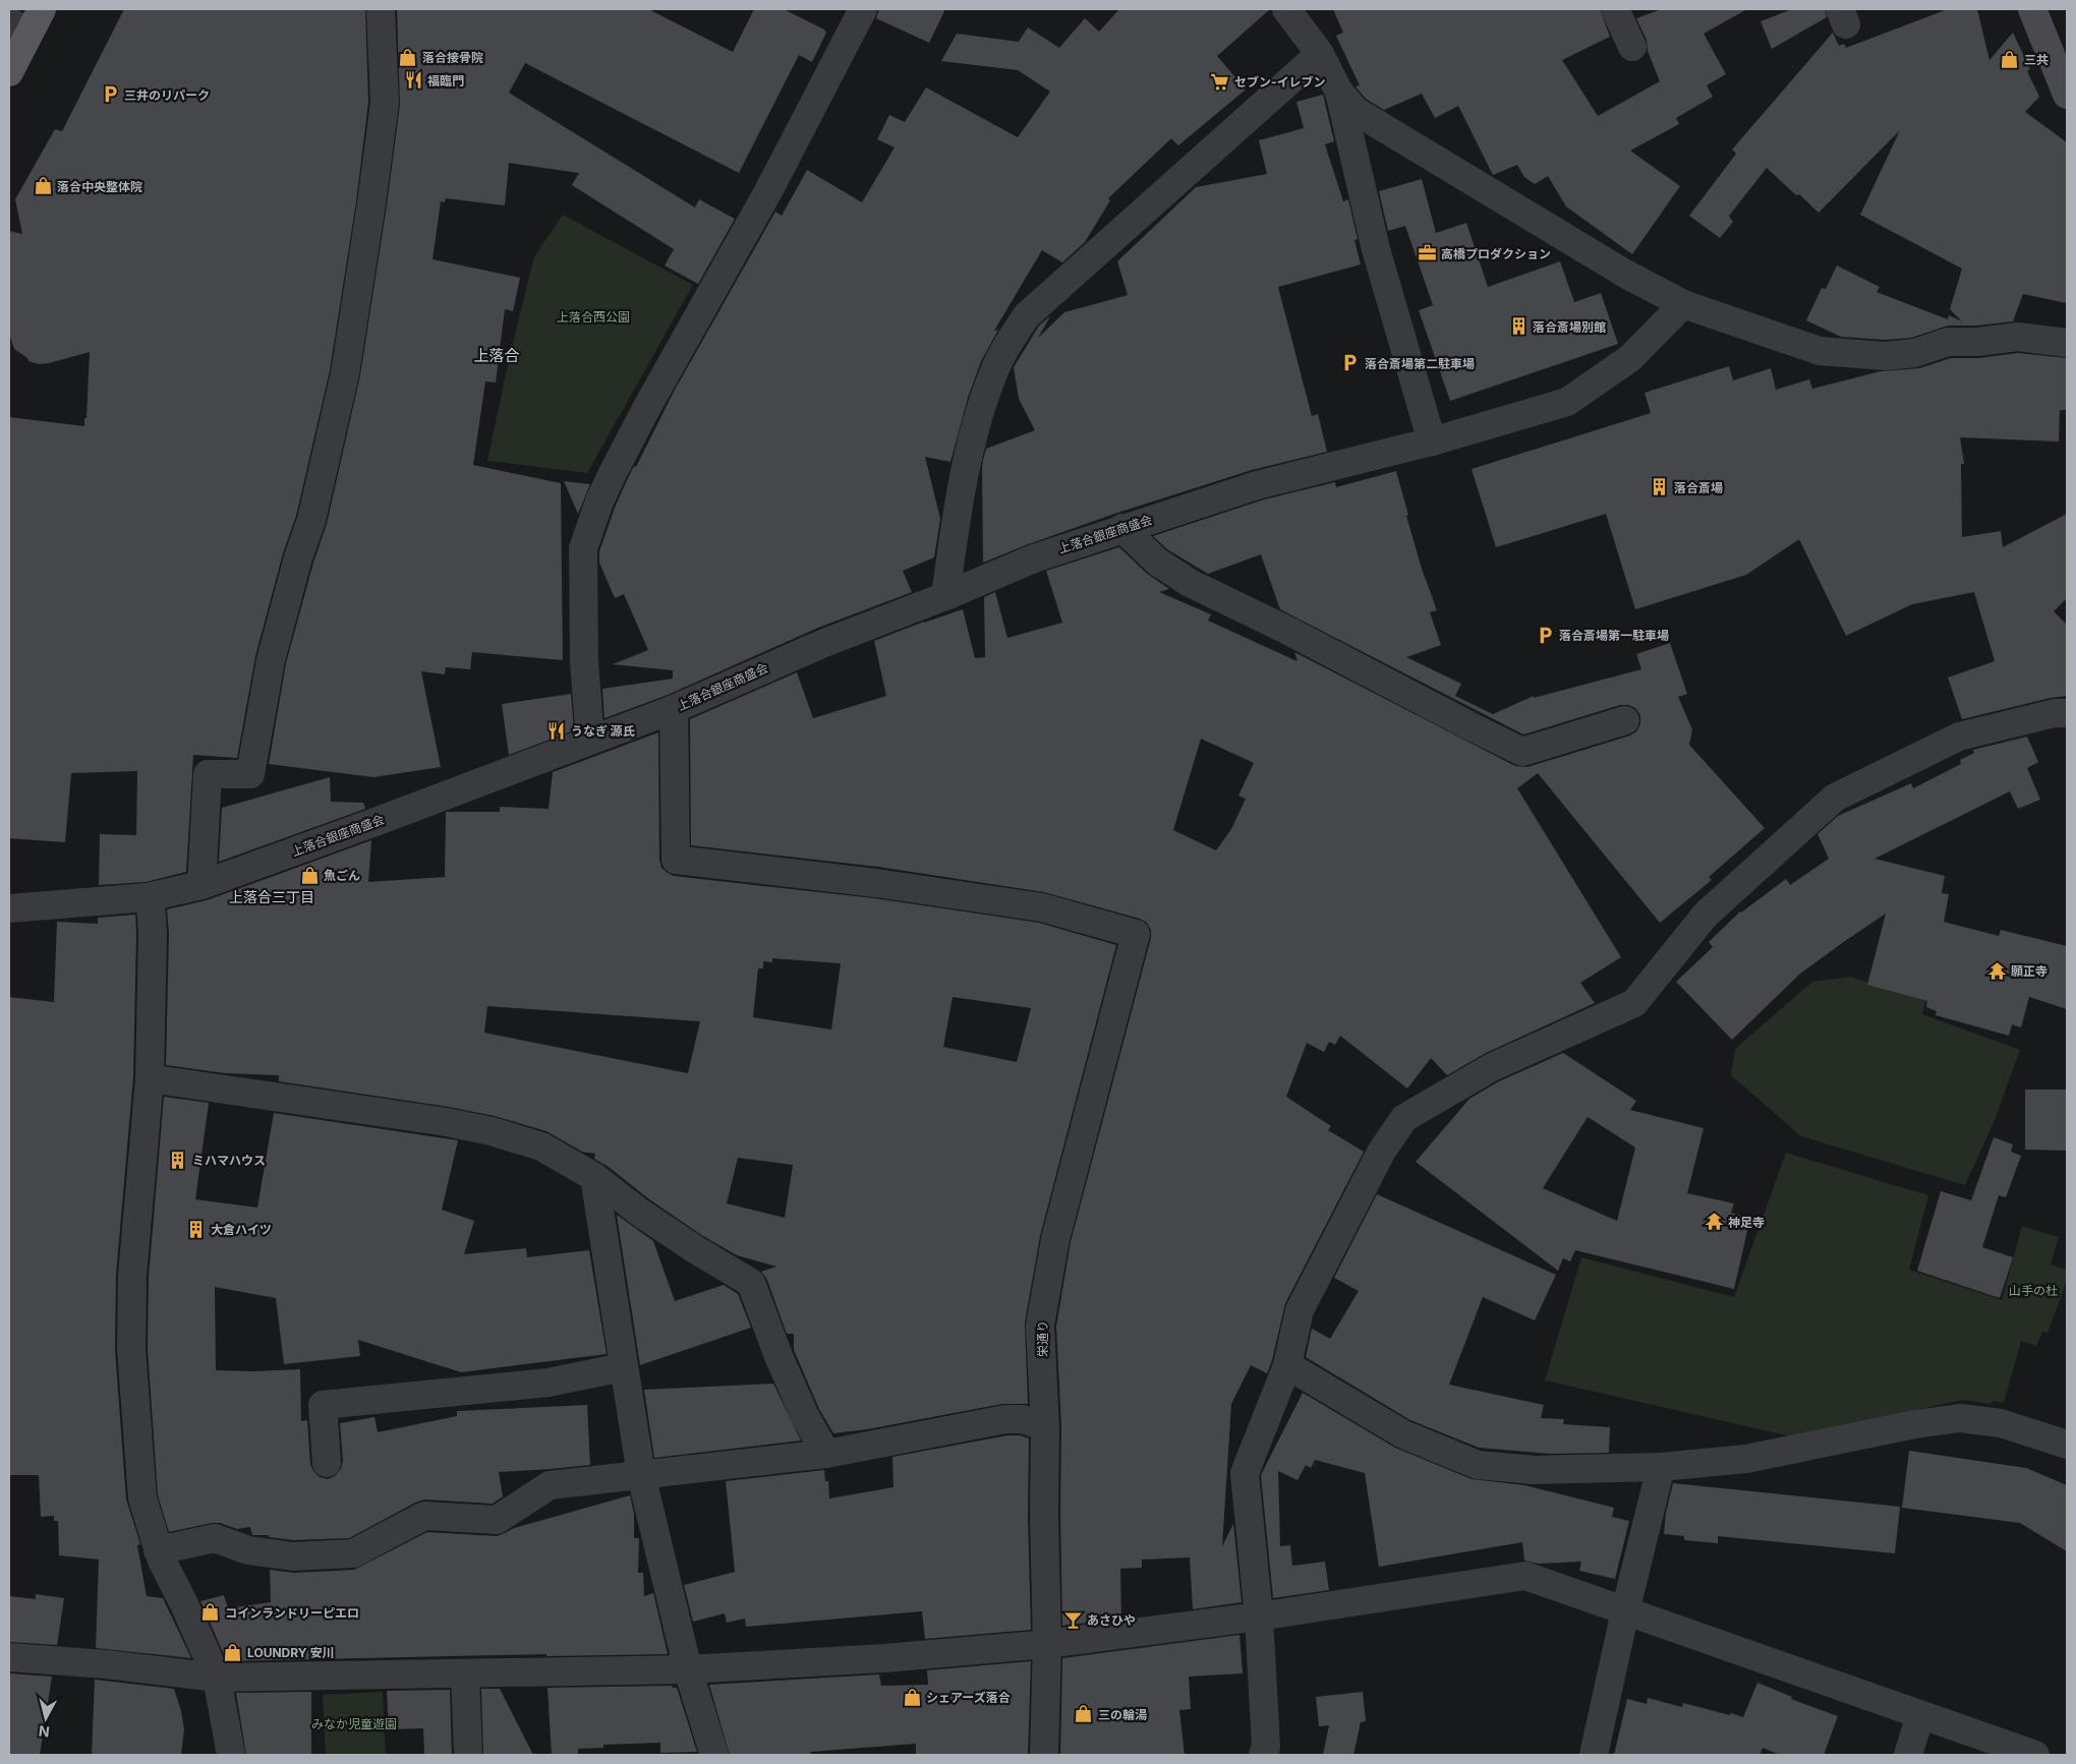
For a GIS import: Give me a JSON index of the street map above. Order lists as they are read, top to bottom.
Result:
{
  "streets": {
    "street": ["上落合銀座商盛会", "栄通り"]
  },
  "crossings": [
    ["上落合銀座商盛会", "栄通り"]
  ],
  "districts": ["上落合", "上落合三丁目"],
  "parks": ["上落合西公園", "山手の杜", "みなか児童遊園"],
  "places": {
    "shop": [
      "落合接骨院",
      "三共",
      "落合中央整体院",
      "魚ごん",
      "コインランドリーピエロ",
      "LOUNDRY 安川",
      "シェアーズ落合",
      "三の輪湯"
    ],
    "restaurant": ["福臨門", "うなぎ 源氏"],
    "supermarket": ["セブン-イレブン"],
    "parking": ["三井のリパーク", "落合斎場第二駐車場", "落合斎場第一駐車場"],
    "office": ["高橋プロダクション"],
    "building": [
      "落合斎場別館",
      "落合斎場",
      "ミハマハウス",
      "大倉ハイツ"
    ],
    "temple": ["願正寺", "神足寺"],
    "bar": ["あさひや"]
  },
  "north": "bottom"
}
